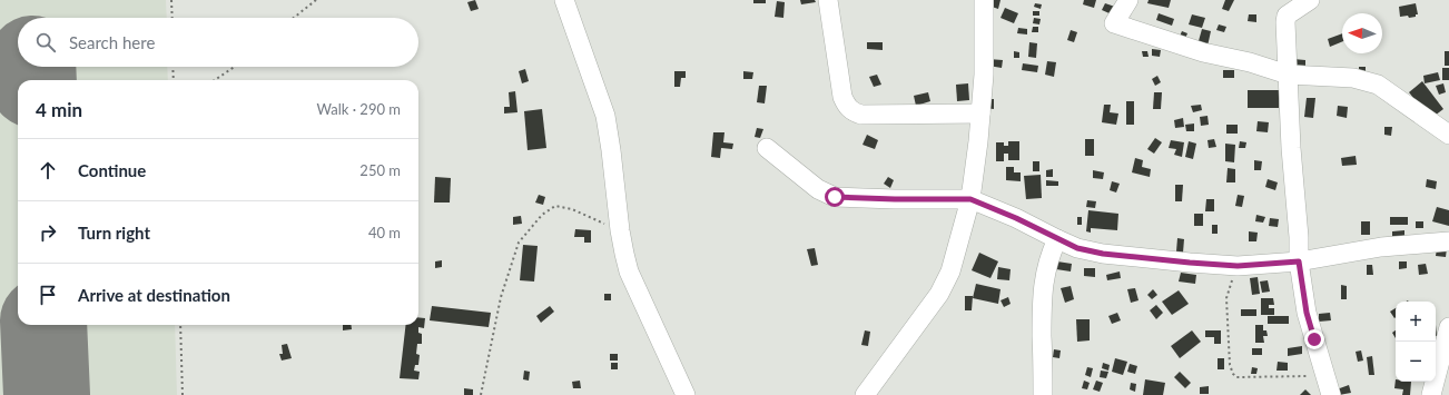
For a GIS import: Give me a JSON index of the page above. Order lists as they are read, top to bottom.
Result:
{
  "north": "left",
  "page": {
    "search": "Search here",
    "heading": ["4 min", "Walk · 290 m"],
    "list": [
      ["Continue", "250 m"],
      ["Turn right", "40 m"],
      "Arrive at destination"
    ],
    "map_buttons": ["+", "−"]
  }
}
